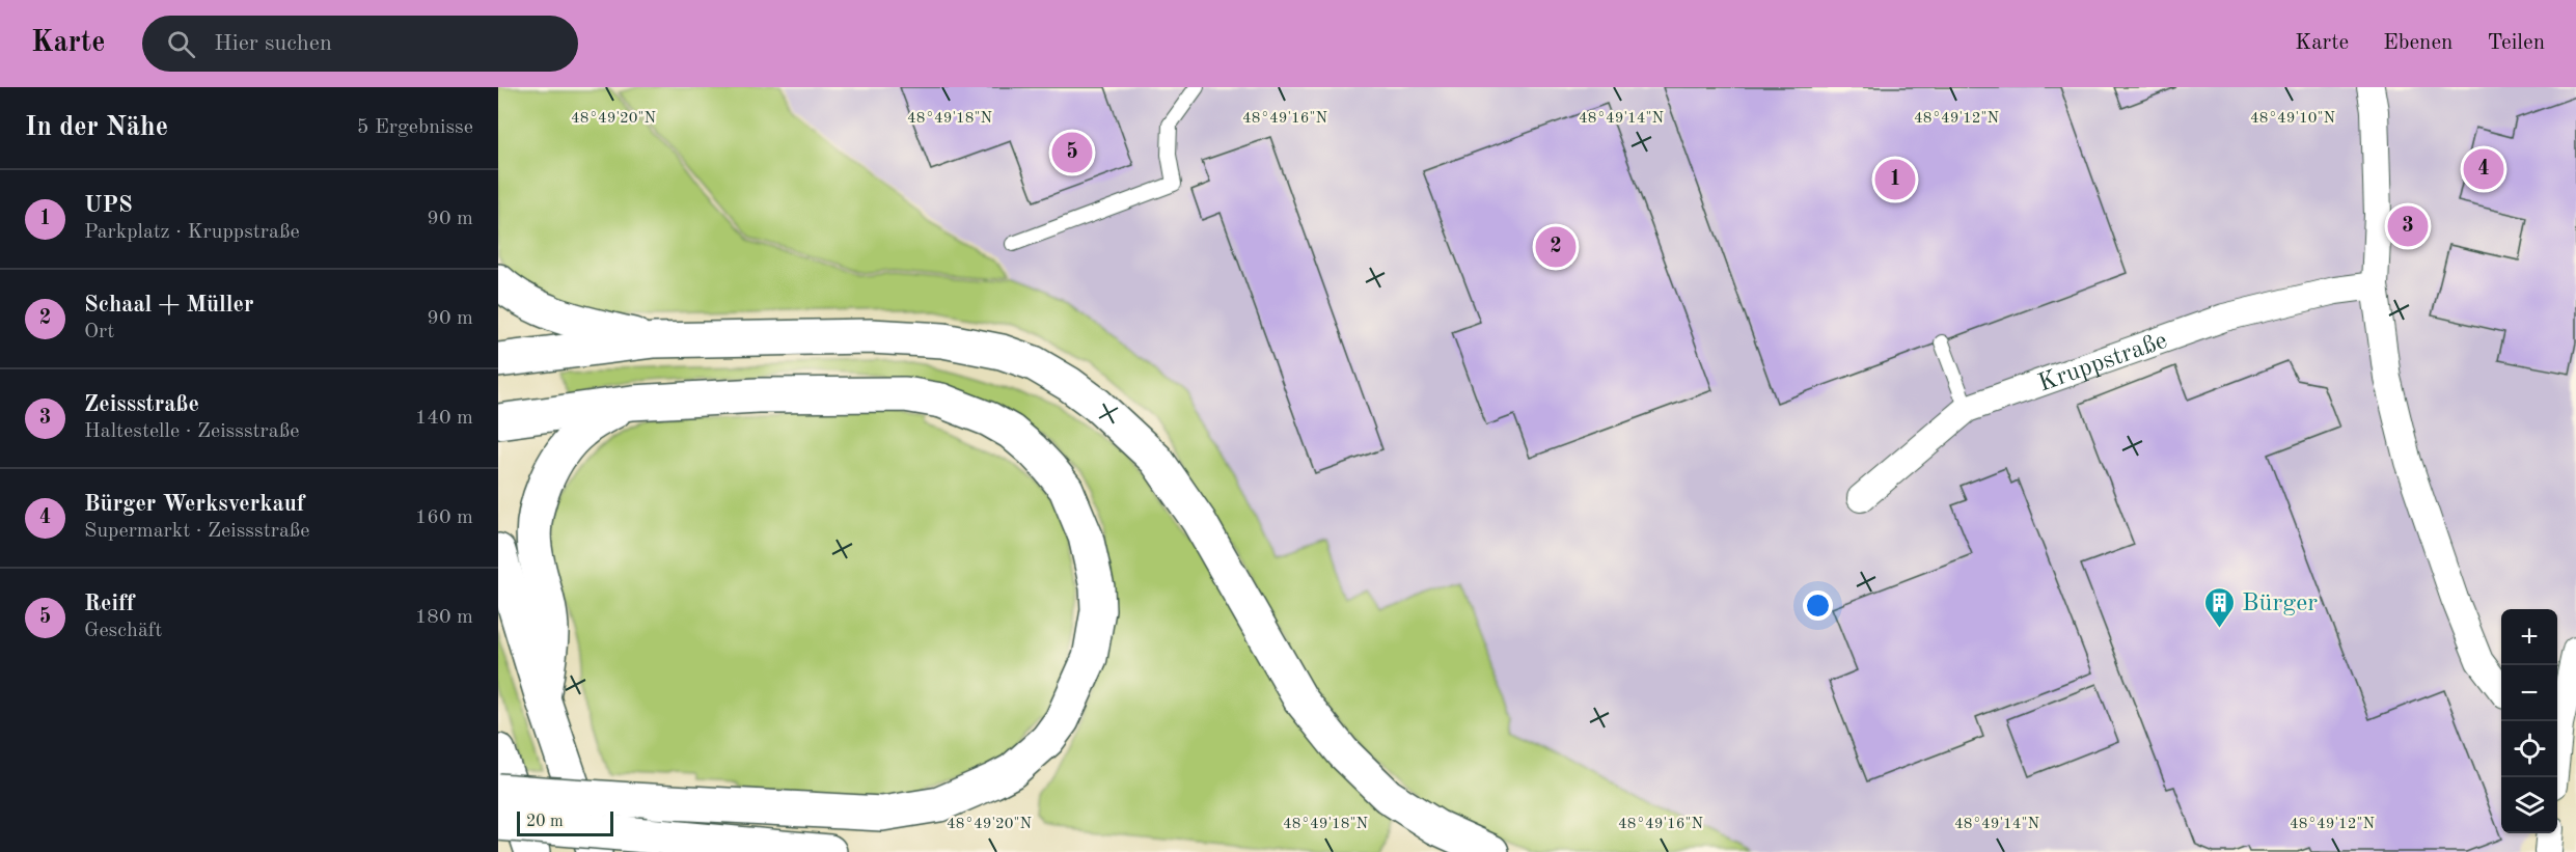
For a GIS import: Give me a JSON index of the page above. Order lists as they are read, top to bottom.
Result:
{
  "streets": {
    "street": ["Kruppstraße"]
  },
  "places": {
    "building": ["Bürger"]
  },
  "scale_bar": "20 m",
  "page": {
    "header": "Karte",
    "search": "Hier suchen",
    "nav": ["Karte", "Ebenen", "Teilen"],
    "heading": ["In der Nähe", "5 Ergebnisse"],
    "pins": [
      "5",
      "4",
      "1",
      "3",
      "2"
    ],
    "list": [
      {
        "mark": "1",
        "name": "UPS",
        "note": "Parkplatz · Kruppstraße",
        "value": "90 m"
      },
      {
        "mark": "2",
        "name": "Schaal + Müller",
        "note": "Ort",
        "value": "90 m"
      },
      {
        "mark": "3",
        "name": "Zeissstraße",
        "note": "Haltestelle · Zeissstraße",
        "value": "140 m"
      },
      {
        "mark": "4",
        "name": "Bürger Werksverkauf",
        "note": "Supermarkt · Zeissstraße",
        "value": "160 m"
      },
      {
        "mark": "5",
        "name": "Reiff",
        "note": "Geschäft",
        "value": "180 m"
      }
    ],
    "map_buttons": ["+", "−"],
    "scale": "20 m"
  },
  "coordinates": [
    "48°49'12\"N",
    "48°49'20\"N",
    "48°49'18\"N",
    "48°49'16\"N",
    "48°49'14\"N",
    "48°49'10\"N"
  ]
}
